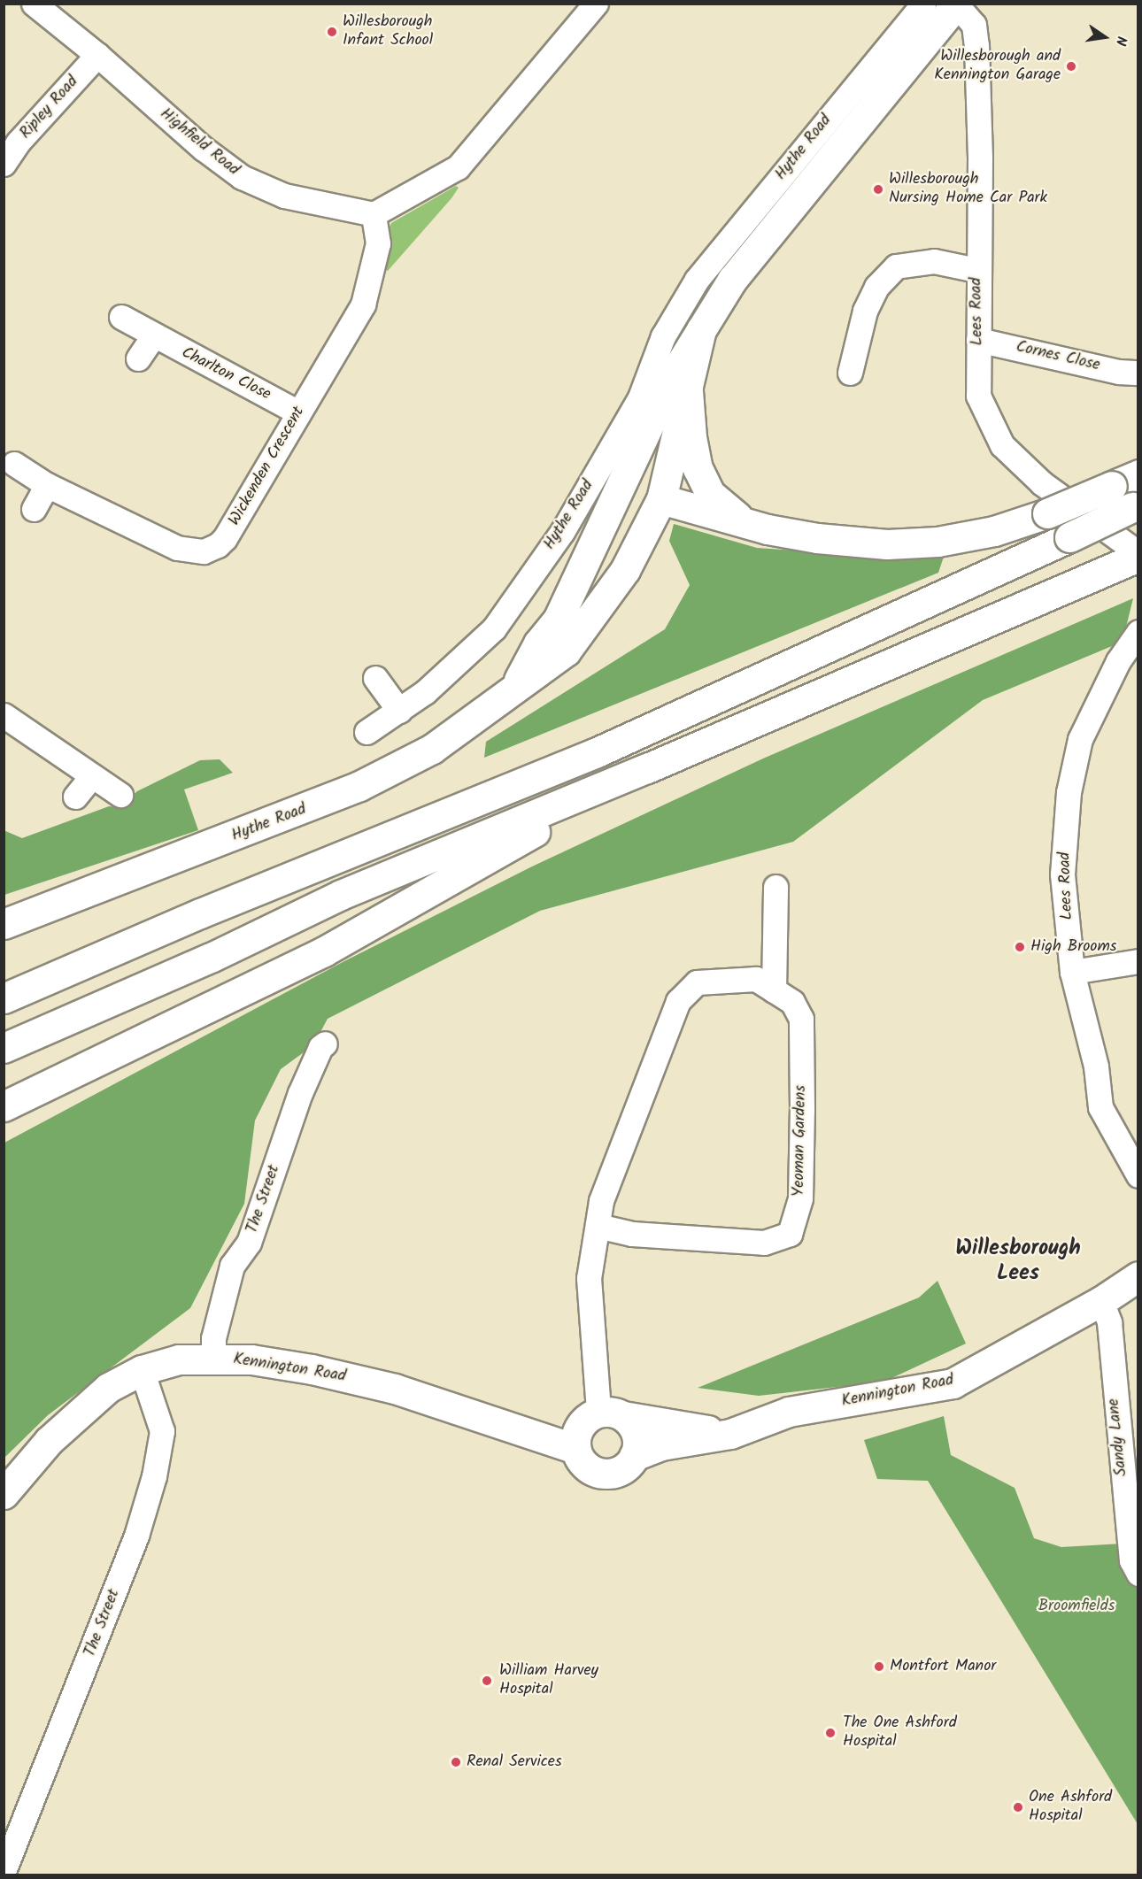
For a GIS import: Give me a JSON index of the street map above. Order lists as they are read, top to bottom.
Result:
{
  "streets": {
    "main road": ["Hythe Road", "Kennington Road"],
    "street": [
      "Ripley Road",
      "Highfield Road",
      "Lees Road",
      "Cornes Close",
      "Charlton Close",
      "Wickenden Crescent",
      "Yeoman Gardens",
      "The Street",
      "Sandy Lane"
    ]
  },
  "crossings": [
    ["Ripley Road", "Highfield Road"],
    ["Highfield Road", "Wickenden Crescent"],
    ["Hythe Road", "Lees Road"],
    ["Lees Road", "Cornes Close"],
    ["Charlton Close", "Wickenden Crescent"],
    ["Yeoman Gardens", "Kennington Road"],
    ["The Street", "Kennington Road"],
    ["Kennington Road", "Sandy Lane"]
  ],
  "districts": ["Willesborough Lees"],
  "parks": ["Broomfields"],
  "places": [
    "Willesborough Infant School",
    "Willesborough and Kennington Garage",
    "Willesborough Nursing Home Car Park",
    "High Brooms",
    "Montfort Manor",
    "William Harvey Hospital",
    "The One Ashford Hospital",
    "Renal Services",
    "One Ashford Hospital"
  ],
  "north": "right"
}
